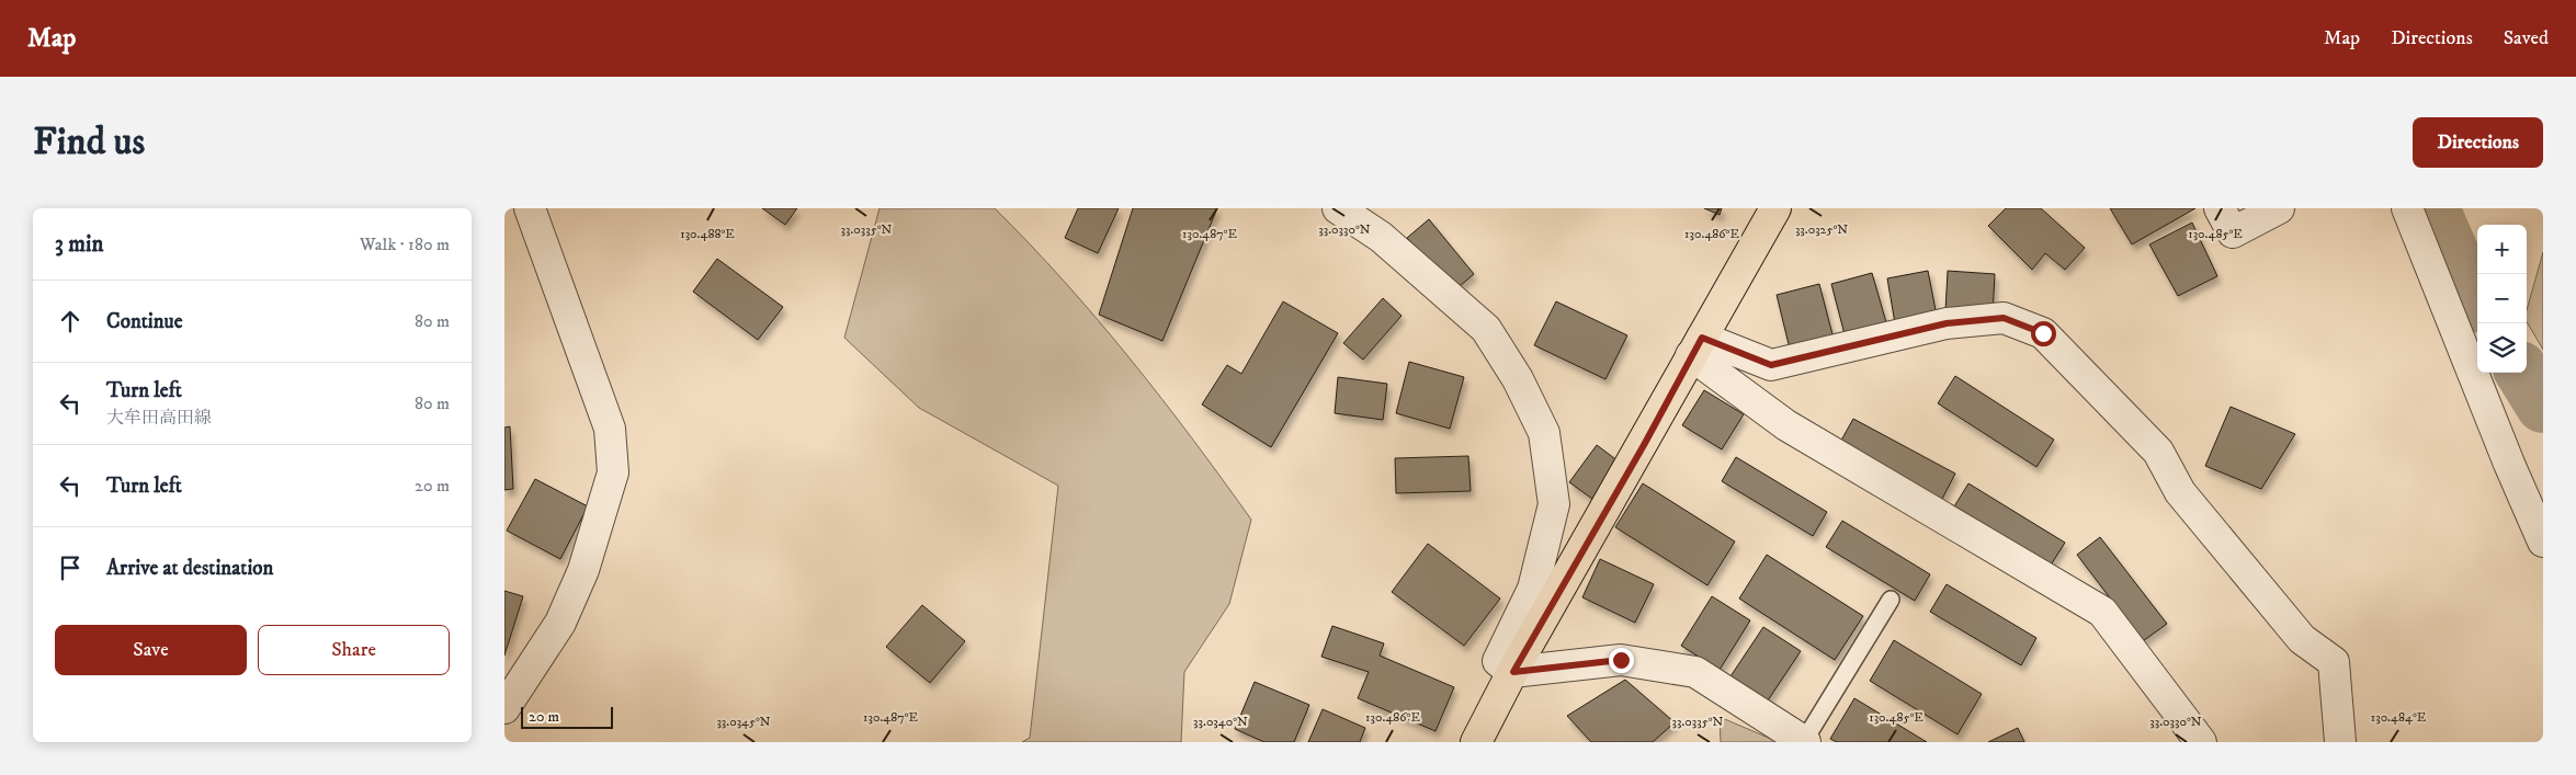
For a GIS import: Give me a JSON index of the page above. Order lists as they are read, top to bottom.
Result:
{
  "scale_bar": "20 m",
  "page": {
    "header": "Map",
    "nav": ["Map", "Directions", "Saved"],
    "buttons": [
      "Directions",
      ["Save", "Share"]
    ],
    "title": "Find us",
    "heading": ["3 min", "Walk · 180 m"],
    "map_buttons": ["+", "−"],
    "list": [
      ["Continue", "80 m"],
      ["Turn left", "大牟田高田線", "80 m"],
      ["Turn left", "20 m"],
      "Arrive at destination"
    ],
    "scale": "20 m"
  },
  "coordinates": [
    "33.0335°N",
    "33.0330°N",
    "33.0325°N",
    "130.488°E",
    "130.487°E",
    "130.486°E",
    "130.485°E",
    "130.484°E",
    "33.0345°N",
    "33.0340°N"
  ]
}
